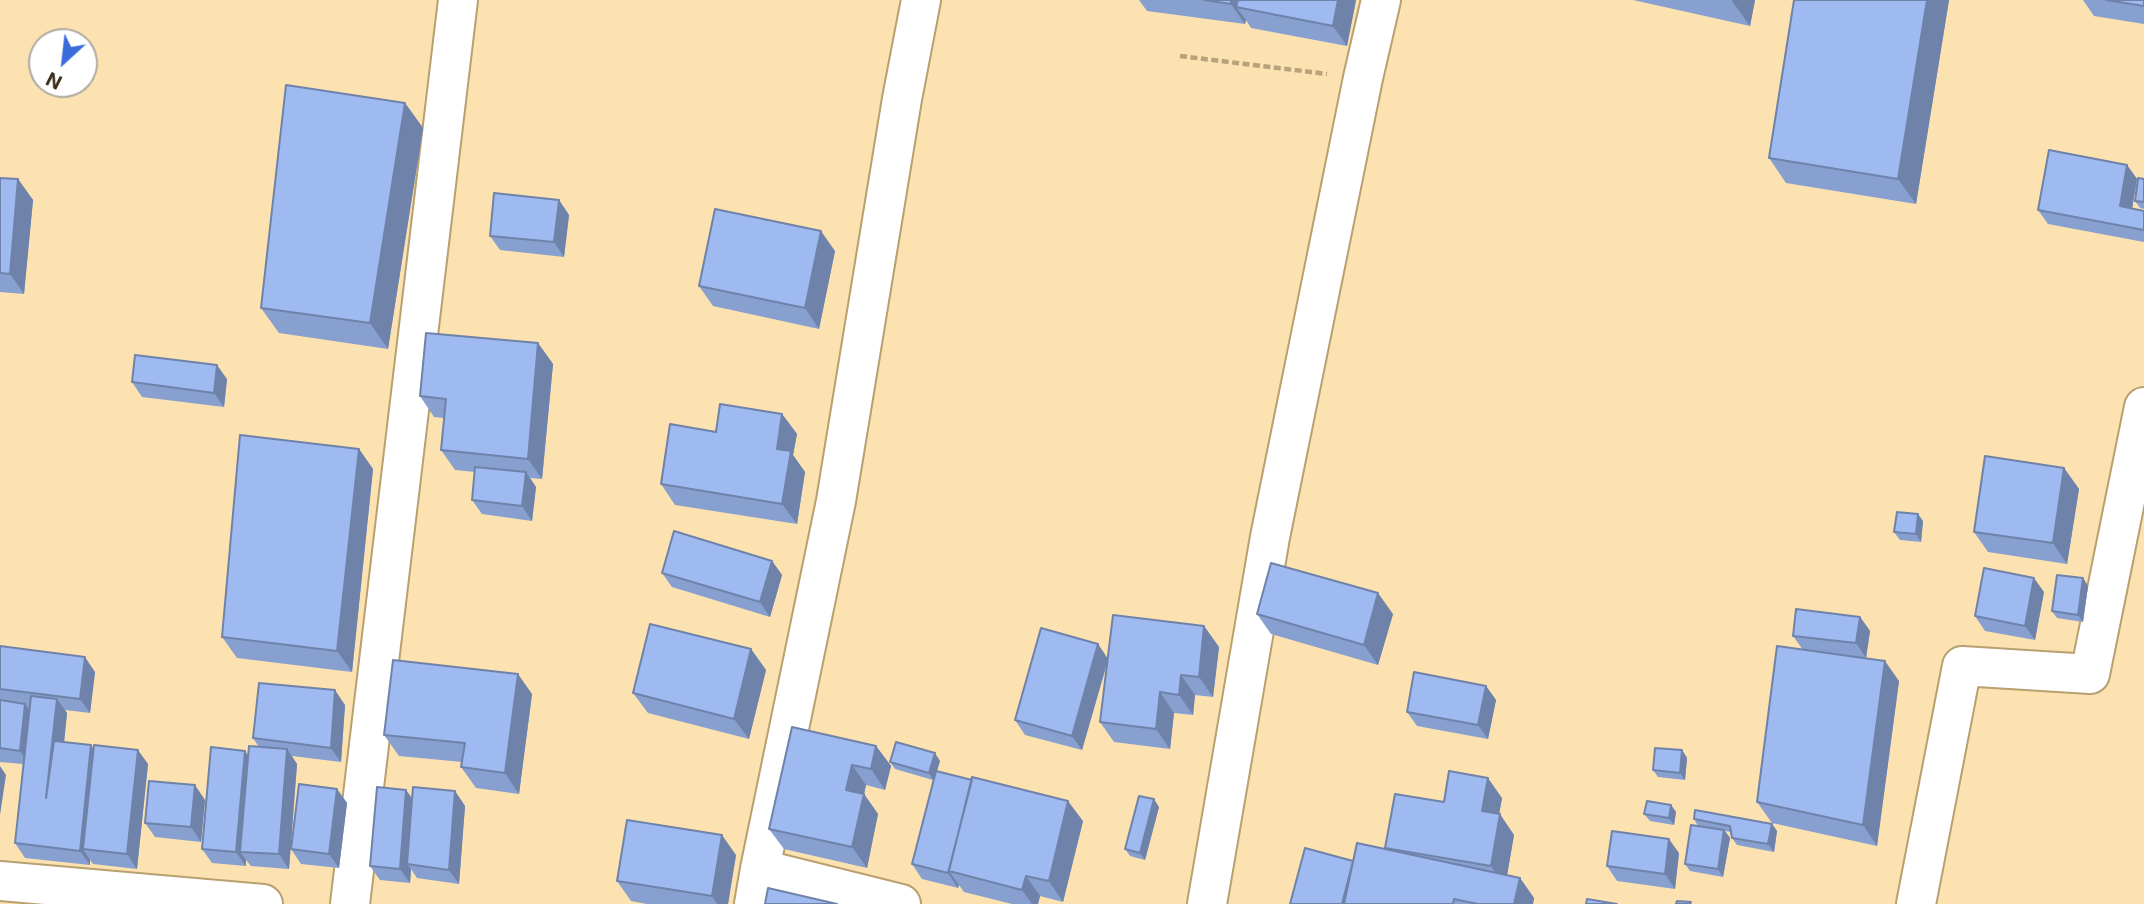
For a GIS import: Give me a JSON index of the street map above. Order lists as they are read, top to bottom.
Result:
{
  "north": "bottom left"
}
